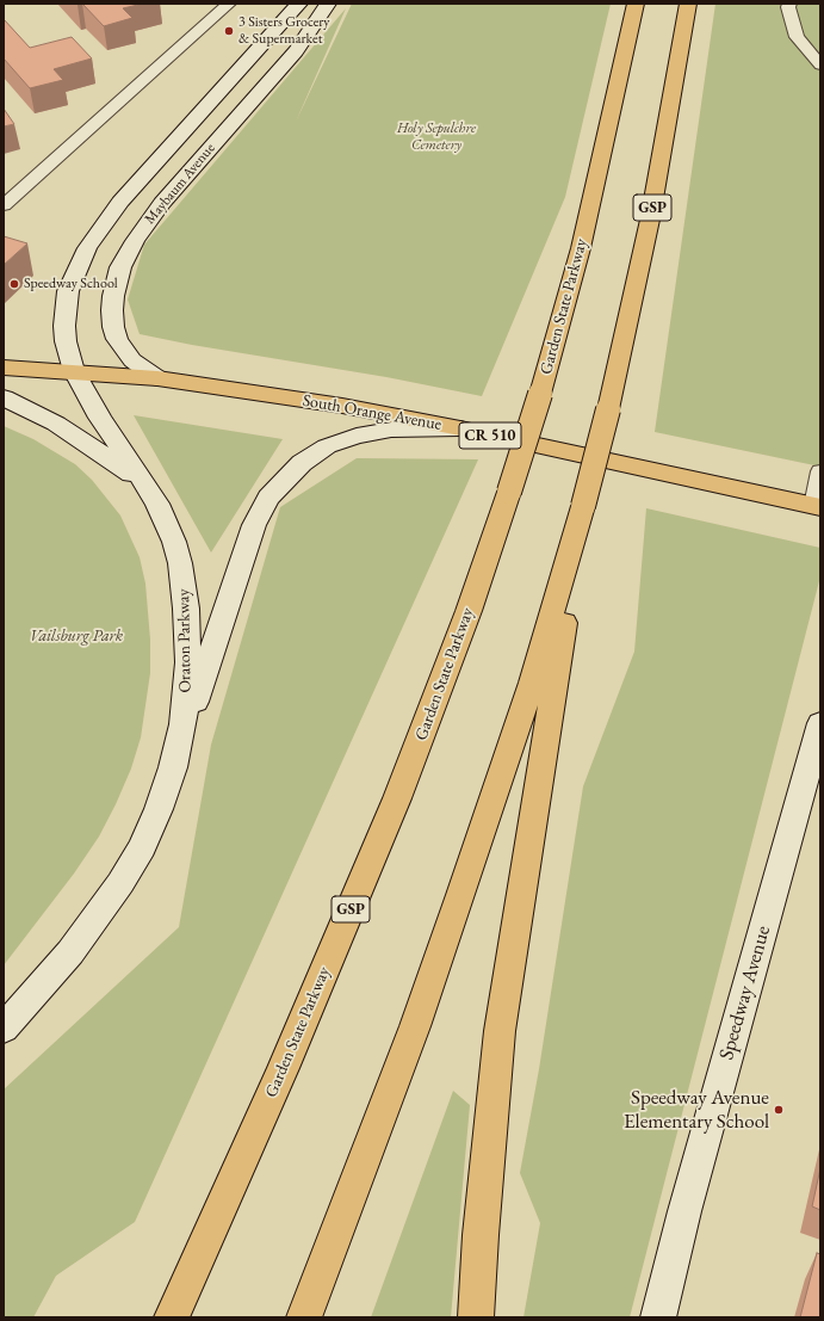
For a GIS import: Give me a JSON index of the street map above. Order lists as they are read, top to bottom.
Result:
{
  "streets": {
    "main road": [
      "Maybaum Avenue",
      "GSP",
      "Garden State Parkway",
      "South Orange Avenue",
      "CR 510",
      "Oraton Parkway",
      "Speedway Avenue"
    ]
  },
  "crossings": [
    ["Maybaum Avenue", "South Orange Avenue"],
    ["Maybaum Avenue", "Oraton Parkway"],
    ["South Orange Avenue", "Oraton Parkway"]
  ],
  "parks": ["Holy Sepulchre Cemetery", "Vailsburg Park"],
  "places": ["3 Sisters Grocery & Supermarket", "Speedway School", "Speedway Avenue Elementary School"]
}
